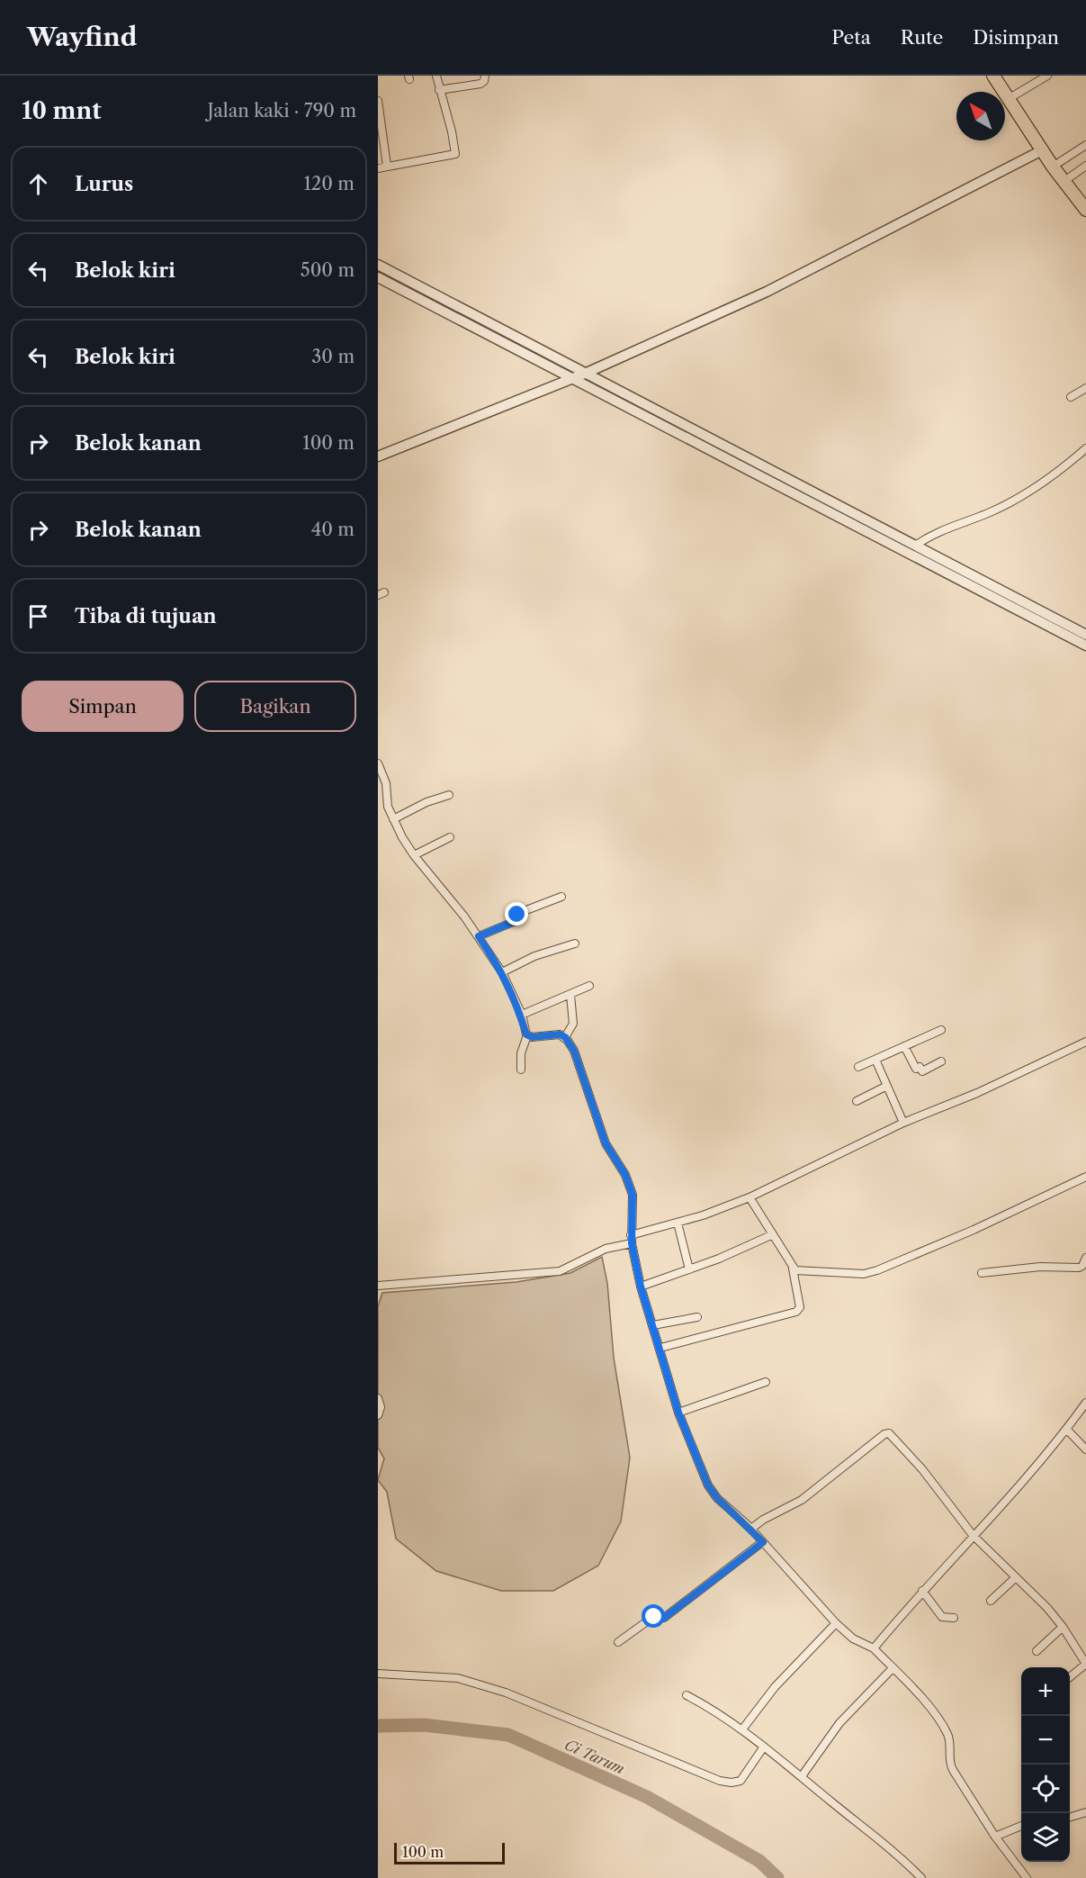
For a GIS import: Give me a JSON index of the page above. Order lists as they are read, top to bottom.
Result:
{
  "water": ["Ci Tarum"],
  "scale_bar": "100 m",
  "north": "top left",
  "page": {
    "header": "Wayfind",
    "nav": ["Peta", "Rute", "Disimpan"],
    "heading": ["10 mnt", "Jalan kaki · 790 m"],
    "list": [
      ["Lurus", "120 m"],
      ["Belok kiri", "500 m"],
      ["Belok kiri", "30 m"],
      ["Belok kanan", "100 m"],
      ["Belok kanan", "40 m"],
      "Tiba di tujuan"
    ],
    "buttons": ["Simpan", "Bagikan"],
    "map_buttons": ["+", "−"],
    "scale": "100 m"
  }
}
